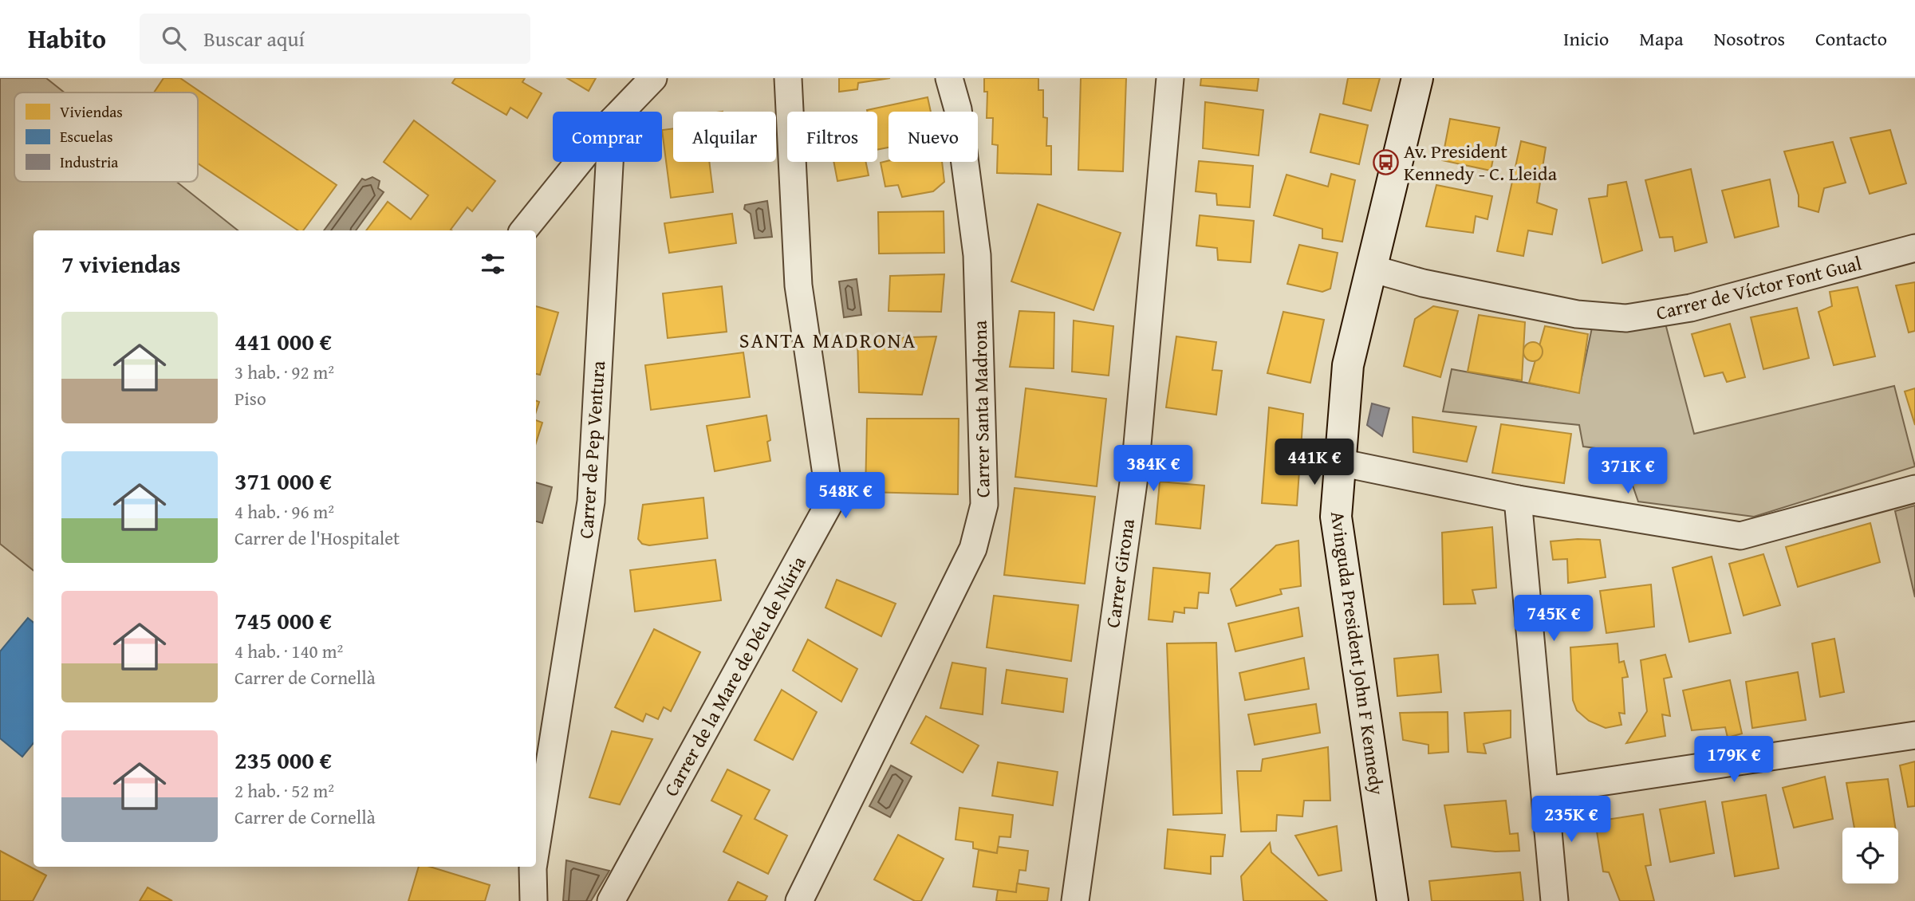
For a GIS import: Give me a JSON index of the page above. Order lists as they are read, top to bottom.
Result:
{
  "streets": {
    "street": [
      "Carrer de Víctor Font Gual",
      "Carrer Santa Madrona",
      "Carrer de Pep Ventura",
      "Carrer Girona",
      "Avinguda President John F Kennedy",
      "Carrer de la Mare de Déu de Núria"
    ]
  },
  "crossings": [
    ["Carrer de Víctor Font Gual", "Avinguda President John F Kennedy"]
  ],
  "districts": ["SANTA MADRONA"],
  "places": {
    "bus stop": ["Av. President Kennedy - C. Lleida"]
  },
  "legend": ["Viviendas", "Escuelas", "Industria"],
  "page": {
    "header": "Habito",
    "search": "Buscar aquí",
    "nav": [
      "Inicio",
      "Mapa",
      "Nosotros",
      "Contacto"
    ],
    "chip": [
      "Comprar",
      "Alquilar",
      "Filtros",
      "Nuevo"
    ],
    "heading": "7 viviendas",
    "list": [
      {
        "name": "441 000 €",
        "note": "3 hab. · 92 m² · Piso"
      },
      {
        "name": "371 000 €",
        "note": "4 hab. · 96 m² · Carrer de l'Hospitalet"
      },
      {
        "name": "745 000 €",
        "note": "4 hab. · 140 m² · Carrer de Cornellà"
      },
      {
        "name": "235 000 €",
        "note": "2 hab. · 52 m² · Carrer de Cornellà"
      }
    ],
    "price": [
      "441K €",
      "384K €",
      "371K €",
      "548K €",
      "745K €",
      "179K €",
      "235K €"
    ]
  }
}
